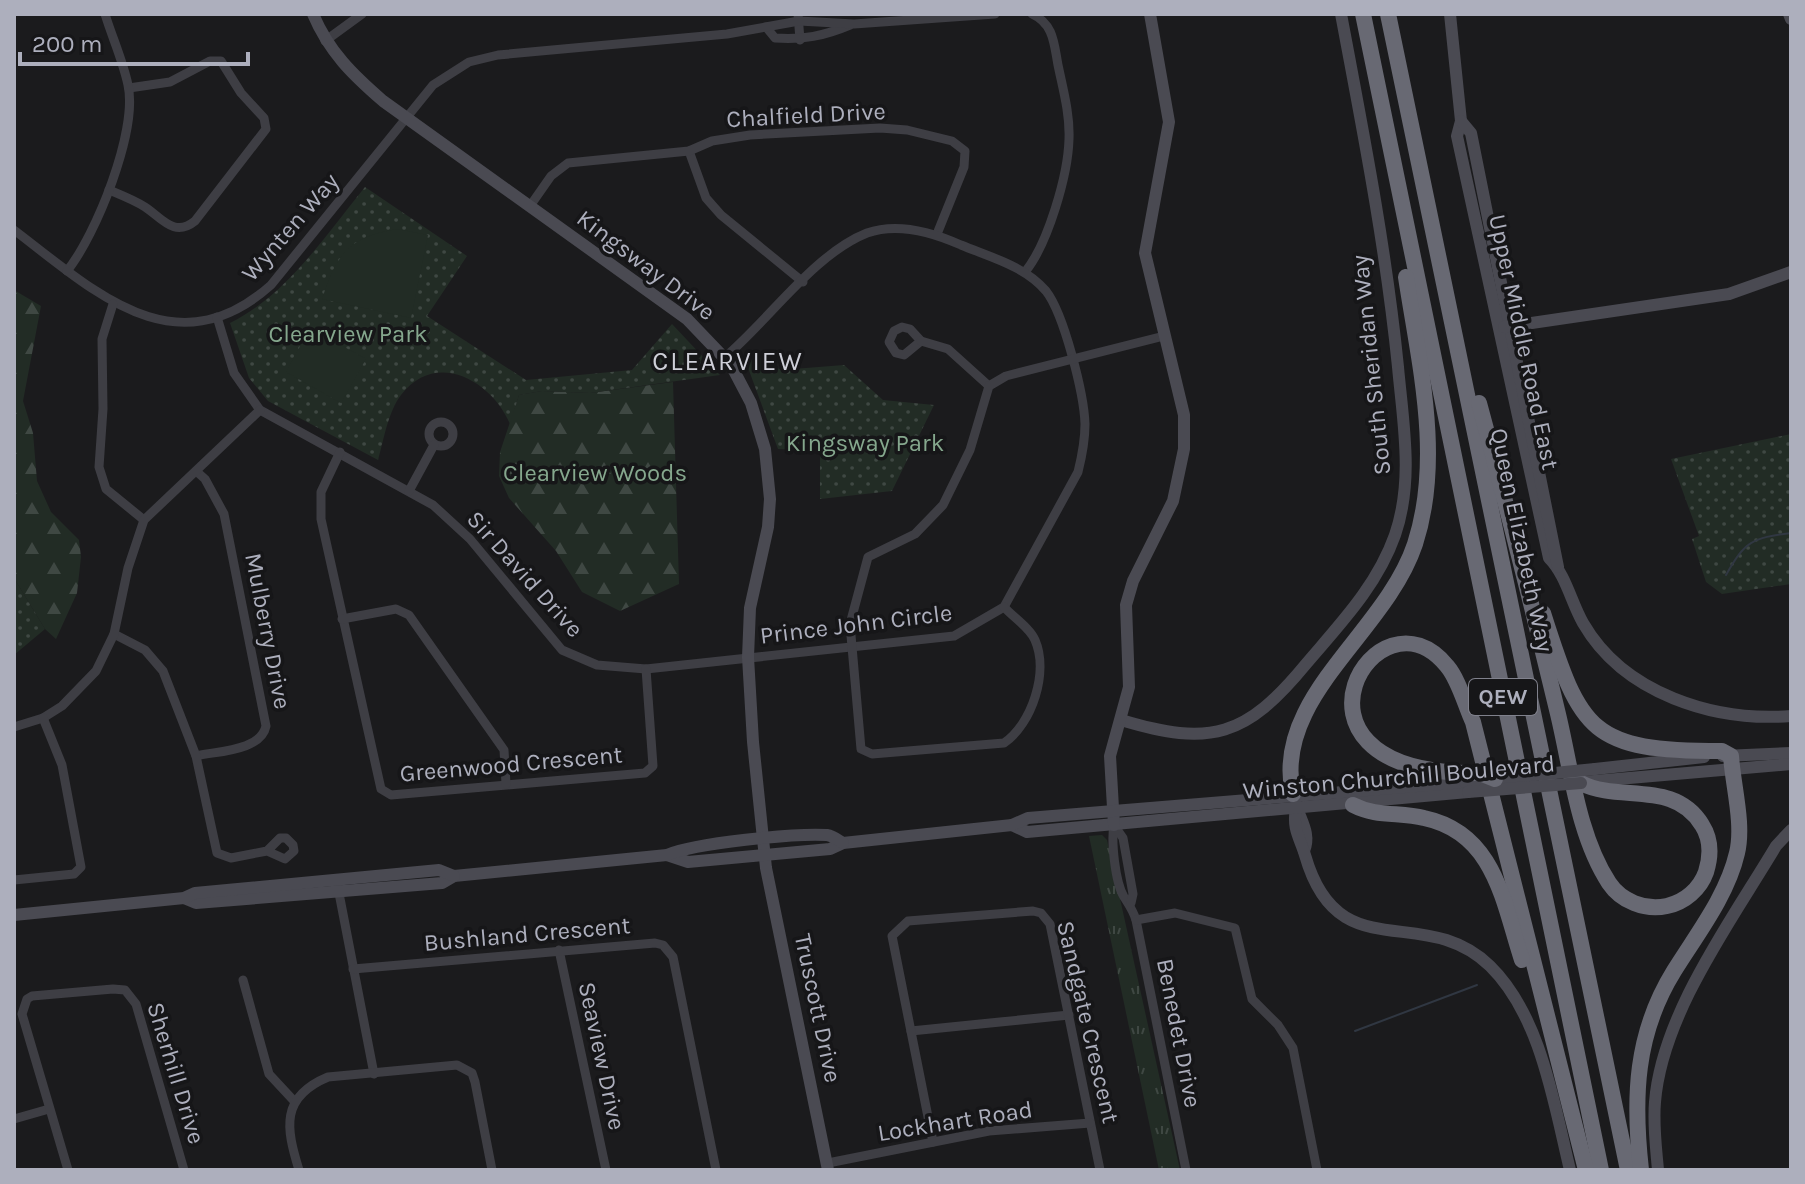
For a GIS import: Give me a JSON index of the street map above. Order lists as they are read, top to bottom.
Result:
{
  "streets": {
    "highway": ["Queen Elizabeth Way", "QEW"],
    "street": [
      "Chalfield Drive",
      "Wynten Way",
      "Kingsway Drive",
      "Upper Middle Road East",
      "South Sheridan Way",
      "Sir David Drive",
      "Prince John Circle",
      "Mulberry Drive",
      "Greenwood Crescent",
      "Winston Churchill Boulevard",
      "Bushland Crescent",
      "Truscott Drive",
      "Sandgate Crescent",
      "Benedet Drive",
      "Seaview Drive",
      "Sherhill Drive",
      "Lockhart Road"
    ]
  },
  "crossings": [
    ["Chalfield Drive", "Kingsway Drive"],
    ["Wynten Way", "Kingsway Drive"],
    ["Wynten Way", "Sir David Drive"],
    ["Kingsway Drive", "Sir David Drive"],
    ["Kingsway Drive", "Prince John Circle"],
    ["Kingsway Drive", "Winston Churchill Boulevard"],
    ["Kingsway Drive", "Truscott Drive"],
    ["Sir David Drive", "Prince John Circle"],
    ["Sir David Drive", "Greenwood Crescent"],
    ["Winston Churchill Boulevard", "Truscott Drive"],
    ["Winston Churchill Boulevard", "Benedet Drive"],
    ["Bushland Crescent", "Seaview Drive"],
    ["Truscott Drive", "Lockhart Road"],
    ["Sandgate Crescent", "Lockhart Road"]
  ],
  "districts": ["CLEARVIEW"],
  "parks": ["Clearview Park", "Kingsway Park", "Clearview Woods"],
  "scale_bar": "200 m"
}
